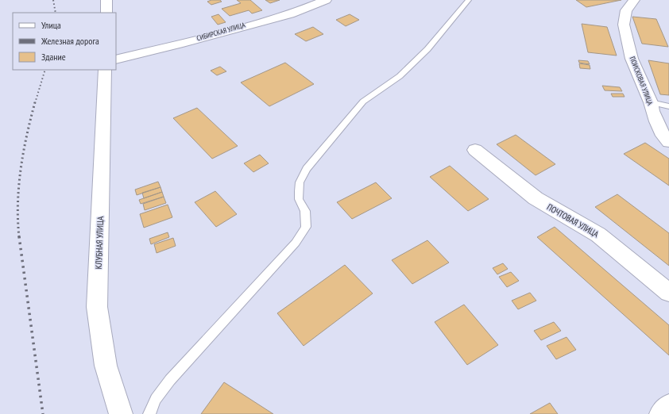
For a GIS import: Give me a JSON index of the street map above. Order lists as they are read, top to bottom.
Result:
{
  "streets": {
    "street": [
      "СИБИРСКАЯ УЛИЦА",
      "ПОИСКОВАЯ УЛИЦА",
      "ПОЧТОВАЯ УЛИЦА",
      "КЛУБНАЯ УЛИЦА"
    ]
  },
  "legend": ["Улица", "Железная дорога", "Здание"]
}
